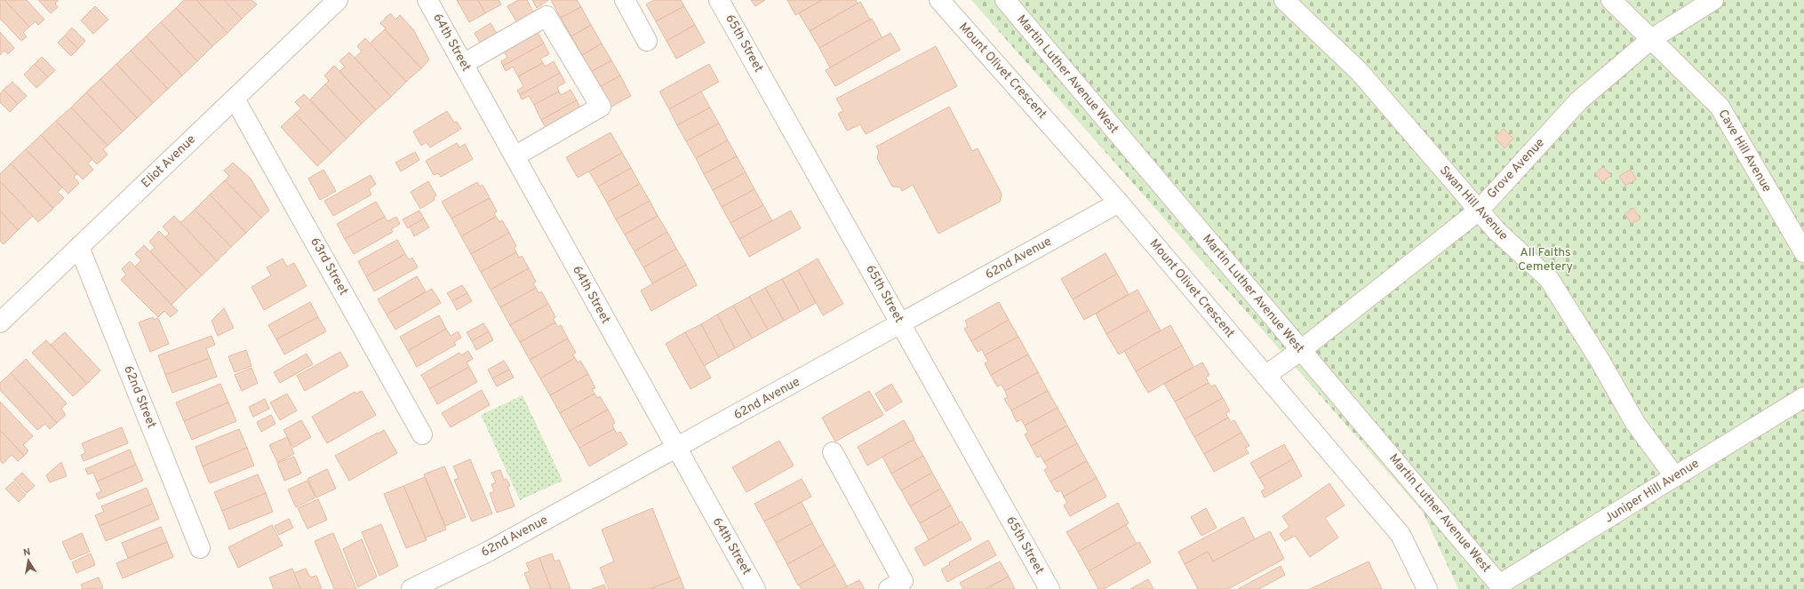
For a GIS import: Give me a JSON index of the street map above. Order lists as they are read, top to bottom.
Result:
{
  "streets": {
    "street": [
      "64th Street",
      "65th Street",
      "Mount Olivet Crescent",
      "Martin Luther Avenue West",
      "Cave Hill Avenue",
      "Eliot Avenue",
      "Grove Avenue",
      "Swan Hill Avenue",
      "62nd Avenue",
      "63rd Street",
      "62nd Street",
      "Juniper Hill Avenue"
    ]
  },
  "crossings": [
    ["64th Street", "62nd Avenue"],
    ["65th Street", "62nd Avenue"],
    ["Mount Olivet Crescent", "Grove Avenue"],
    ["Mount Olivet Crescent", "62nd Avenue"],
    ["Martin Luther Avenue West", "Grove Avenue"],
    ["Martin Luther Avenue West", "Juniper Hill Avenue"],
    ["Cave Hill Avenue", "Grove Avenue"],
    ["Eliot Avenue", "63rd Street"],
    ["Eliot Avenue", "62nd Street"],
    ["Grove Avenue", "Swan Hill Avenue"],
    ["Swan Hill Avenue", "Juniper Hill Avenue"]
  ],
  "parks": ["All Faiths Cemetery"],
  "north": "top"
}
